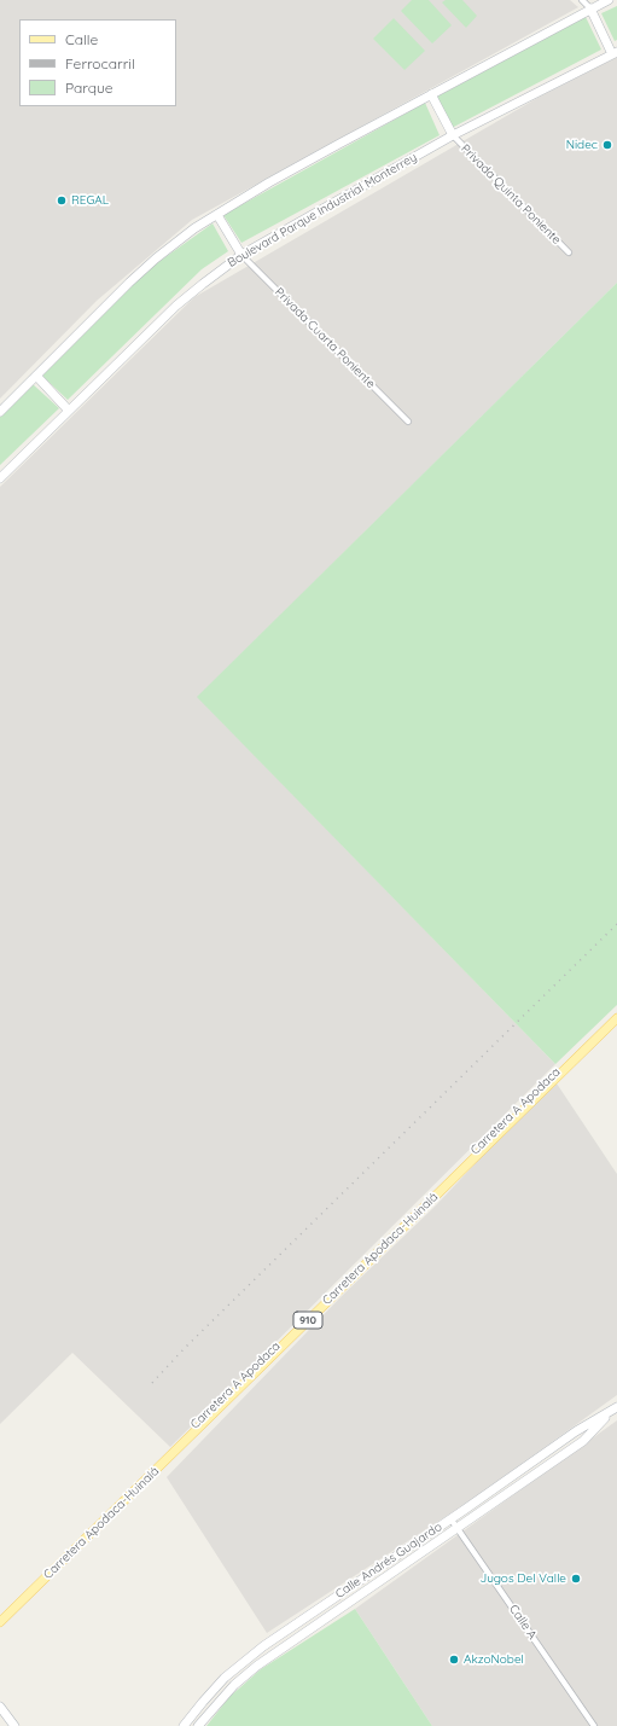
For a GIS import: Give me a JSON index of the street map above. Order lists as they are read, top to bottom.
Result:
{
  "streets": {
    "main road": ["Carretera A Apodaca", "Carretera Apodaca-Huinalá", "910"],
    "street": [
      "Privada Quinta Poniente",
      "Boulevard Parque Industrial Monterrey",
      "Privada Cuarta Poniente",
      "Calle Andrés Guajardo",
      "Calle A"
    ]
  },
  "crossings": [
    ["Privada Quinta Poniente", "Boulevard Parque Industrial Monterrey"],
    ["Boulevard Parque Industrial Monterrey", "Privada Cuarta Poniente"],
    ["Calle Andrés Guajardo", "Calle A"]
  ],
  "places": [
    "Nidec",
    "REGAL",
    "Jugos Del Valle",
    "AkzoNobel"
  ],
  "legend": ["Calle", "Ferrocarril", "Parque"]
}
